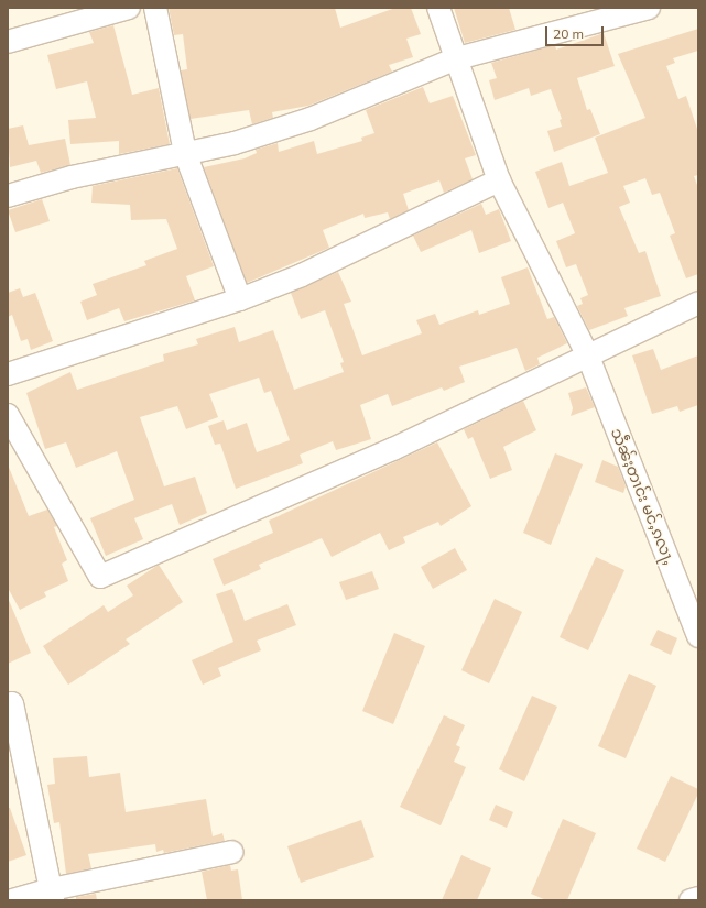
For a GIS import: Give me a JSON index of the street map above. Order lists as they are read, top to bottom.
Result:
{
  "streets": {
    "street": ["သဵၼ်ႈတၢင်း မင်ႇၵလႃႇ"]
  },
  "scale_bar": "20 m"
}
